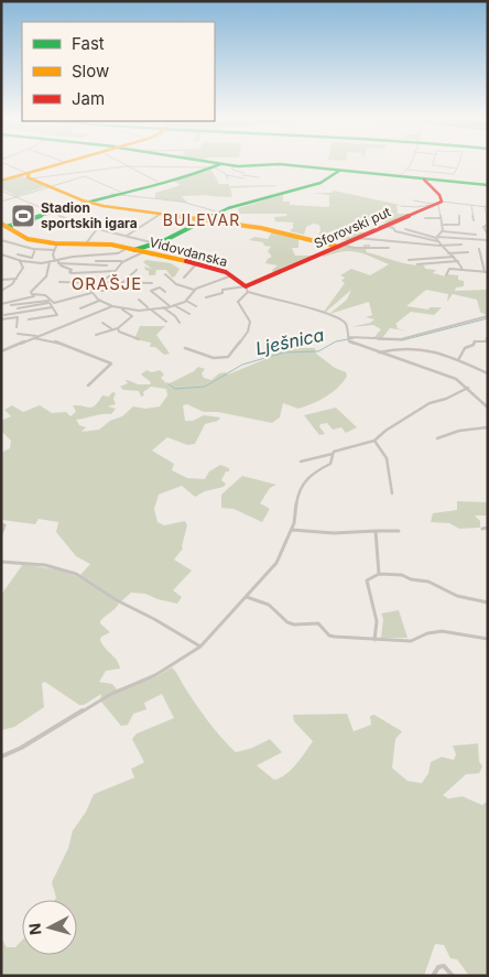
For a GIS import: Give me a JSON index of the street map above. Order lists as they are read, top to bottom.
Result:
{
  "streets": {
    "street": ["Sforovski put", "Vidovdanska"]
  },
  "crossings": [
    ["Sforovski put", "Vidovdanska"]
  ],
  "districts": ["BULEVAR", "ORAŠJE"],
  "water": ["Lješnica"],
  "places": {
    "sports": ["Stadion sportskih igara"]
  },
  "legend": ["Fast", "Slow", "Jam"],
  "north": "left"
}
